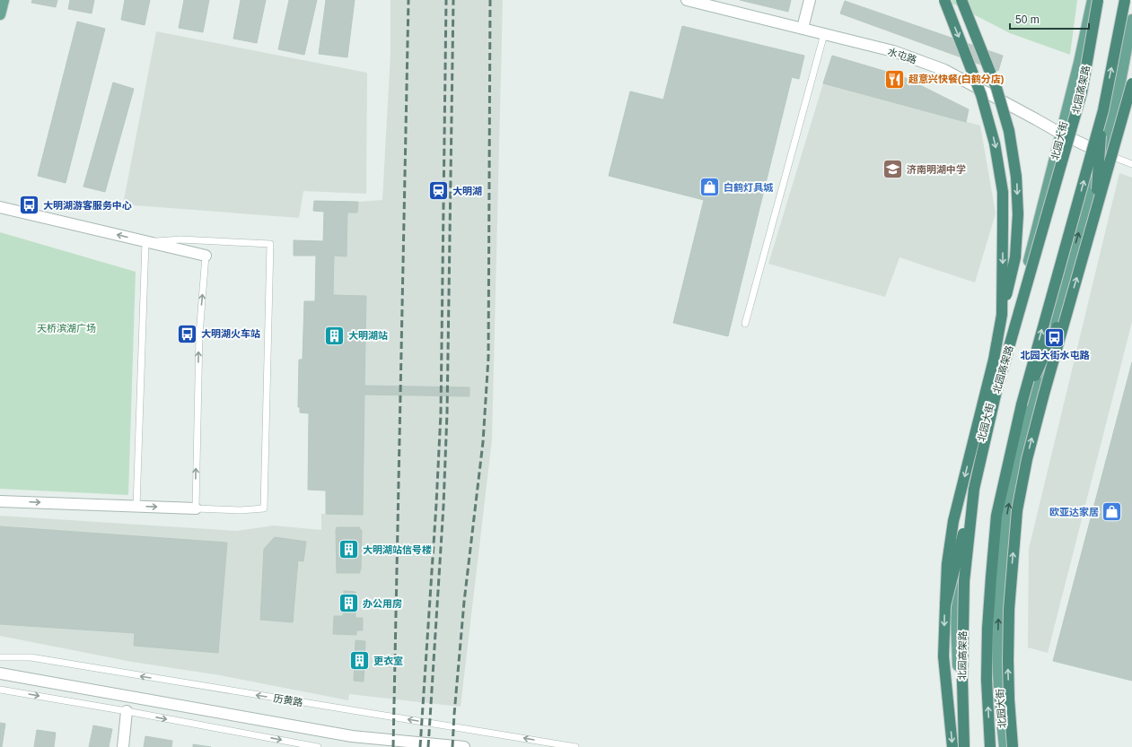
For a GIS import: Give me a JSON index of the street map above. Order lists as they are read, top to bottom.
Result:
{
  "streets": {
    "highway": ["北园高架路"],
    "main road": ["北园大街"],
    "street": ["水屯路"],
    "lane": ["历黄路"]
  },
  "crossings": [
    ["水屯路", "北园大街"],
    ["北园高架路", "北园大街"]
  ],
  "parks": ["天桥滨湖广场"],
  "places": {
    "restaurant": ["超意兴快餐(白鹤分店)"],
    "school or university": ["济南明湖中学"],
    "shop": ["白鹤灯具城", "欧亚达家居"],
    "station": ["大明湖"],
    "bus stop": ["大明湖游客服务中心", "大明湖火车站", "北园大街水屯路"],
    "building": [
      "大明湖站",
      "大明湖站信号楼",
      "办公用房",
      "更衣室"
    ]
  },
  "scale_bar": "50 m"
}
